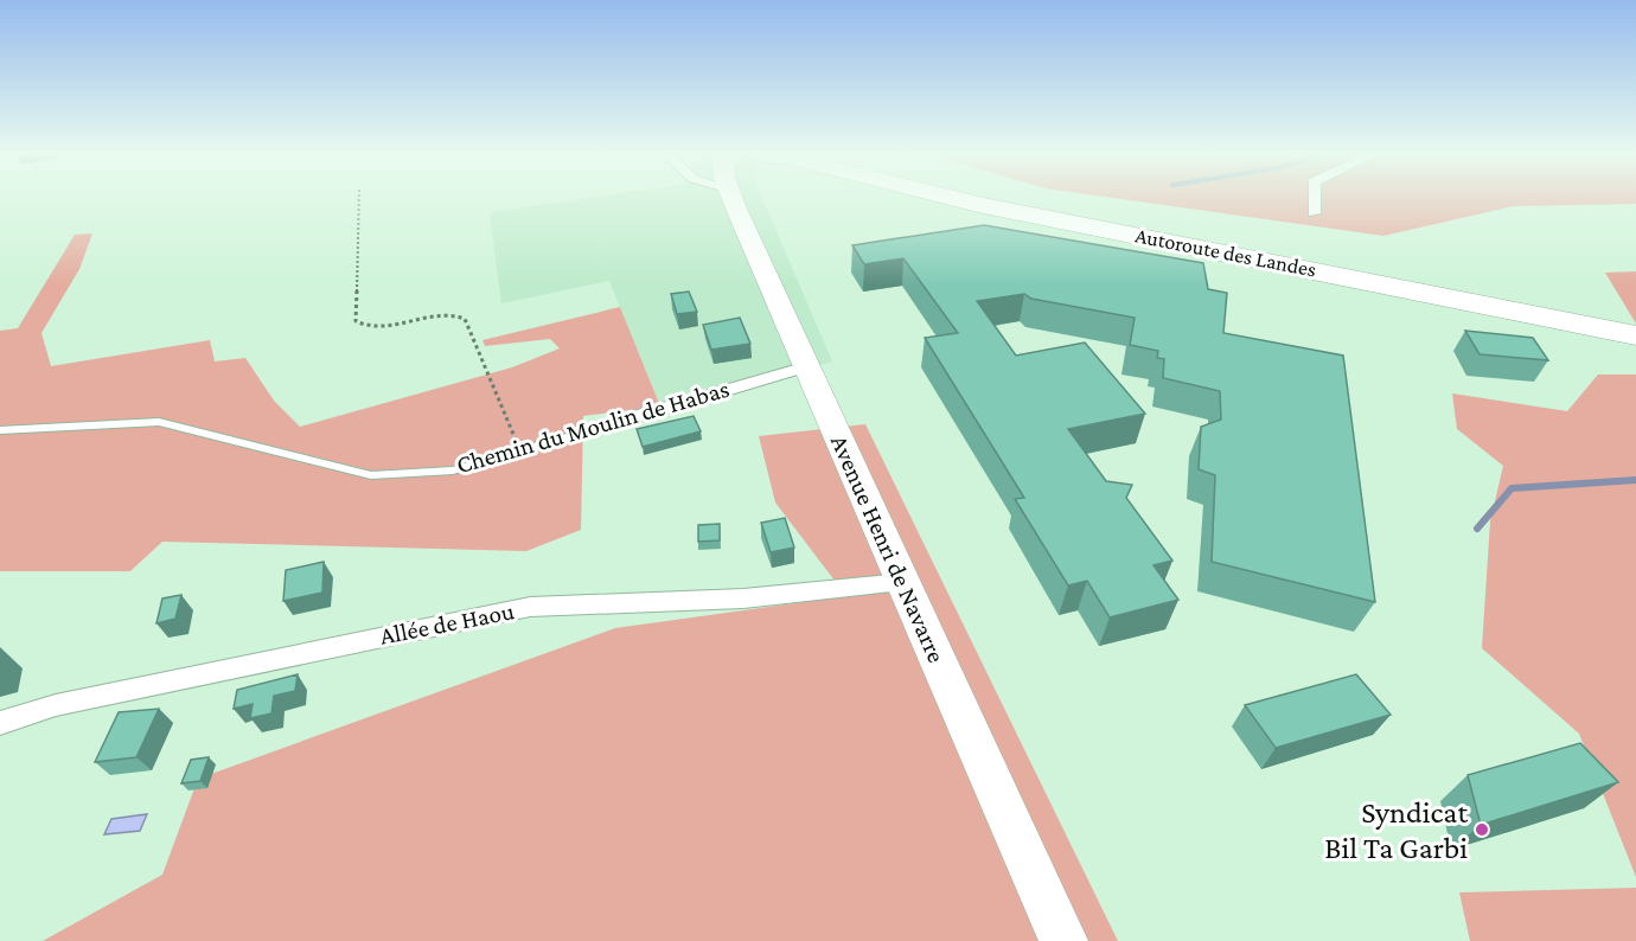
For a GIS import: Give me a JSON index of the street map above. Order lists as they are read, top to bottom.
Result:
{
  "streets": {
    "highway": ["Autoroute des Landes"],
    "main road": ["Avenue Henri de Navarre"],
    "street": ["Chemin du Moulin de Habas", "Allée de Haou"]
  },
  "crossings": [
    ["Chemin du Moulin de Habas", "Avenue Henri de Navarre"],
    ["Avenue Henri de Navarre", "Allée de Haou"]
  ],
  "places": ["Syndicat Bil Ta Garbi"]
}
